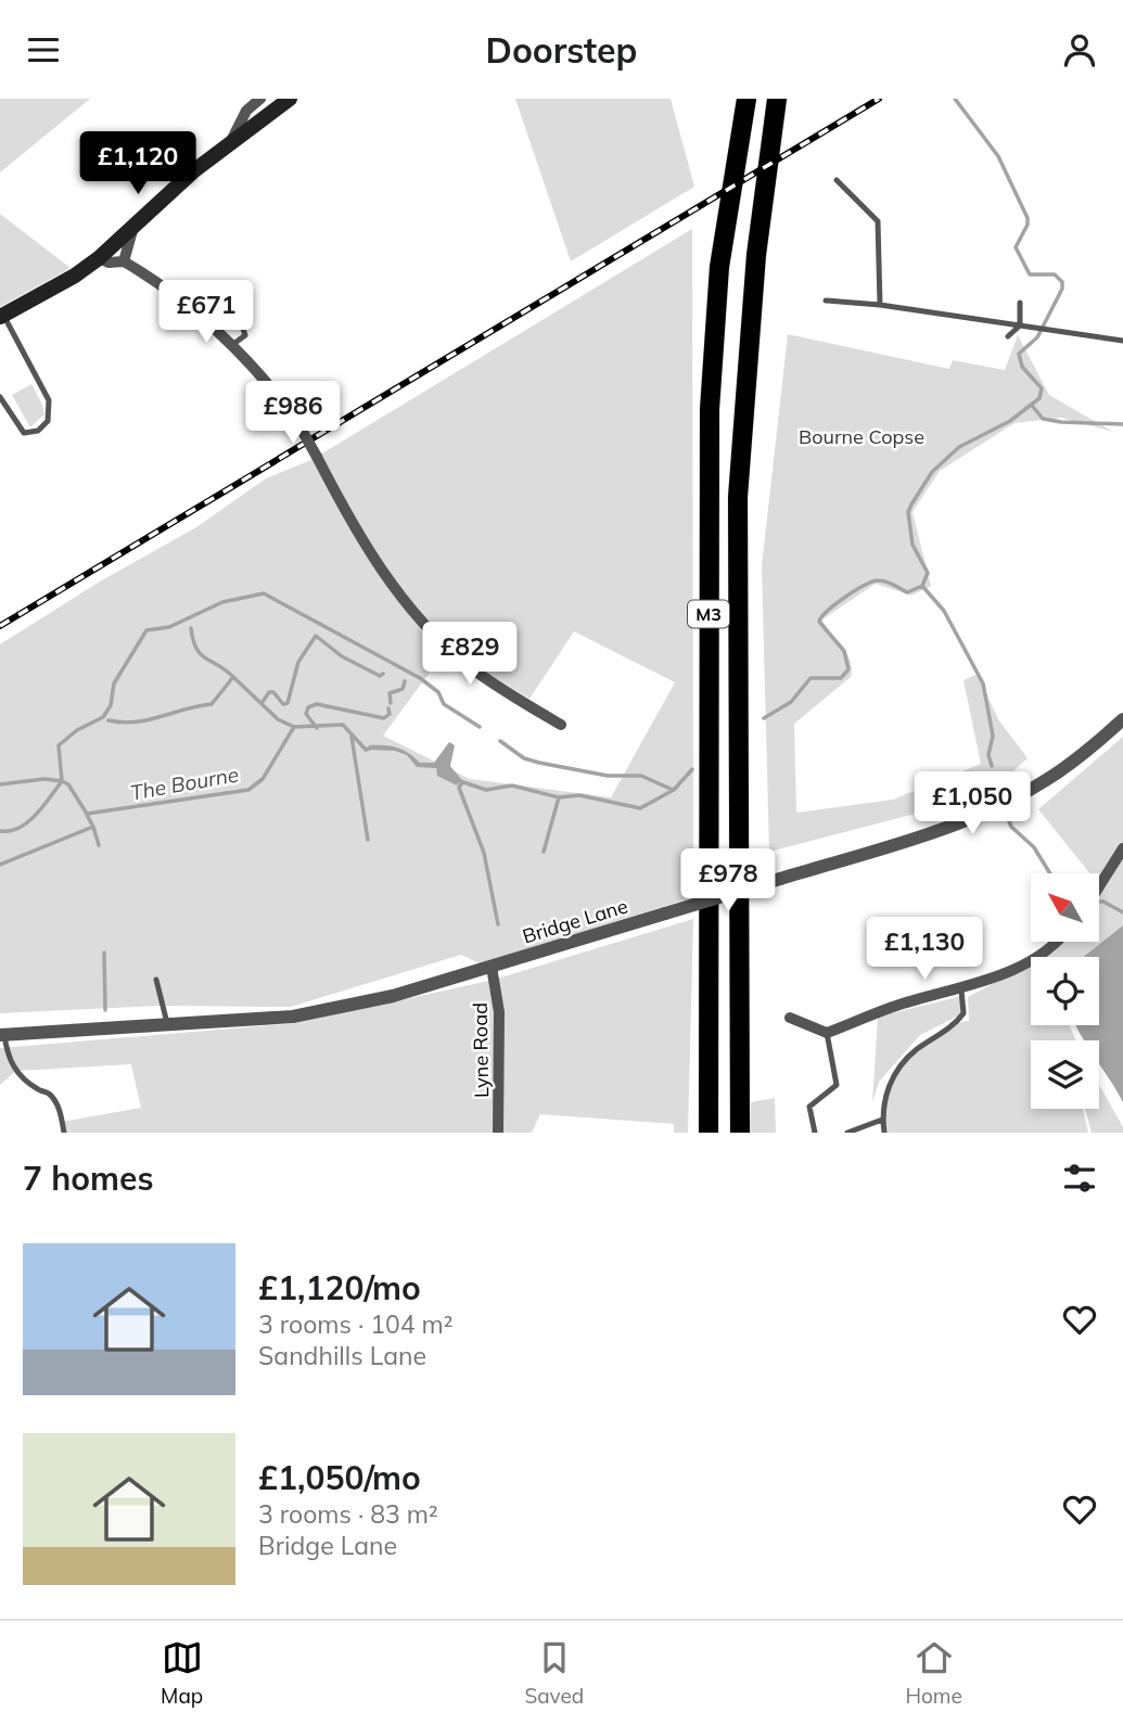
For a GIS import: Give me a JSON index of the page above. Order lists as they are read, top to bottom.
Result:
{
  "streets": {
    "highway": ["M3"],
    "street": ["Bridge Lane", "Lyne Road"]
  },
  "crossings": [
    ["Bridge Lane", "Lyne Road"]
  ],
  "water": ["The Bourne"],
  "parks": ["Bourne Copse"],
  "north": "top left",
  "page": {
    "header": "Doorstep",
    "price": [
      "£1,120",
      "£671",
      "£986",
      "£829",
      "£1,050",
      "£978",
      "£1,130"
    ],
    "heading": "7 homes",
    "list": [
      {
        "name": "£1,120/mo",
        "note": "3 rooms · 104 m² · Sandhills Lane"
      },
      {
        "name": "£1,050/mo",
        "note": "3 rooms · 83 m² · Bridge Lane"
      }
    ],
    "tabs": ["Map", "Saved", "Home"]
  }
}
